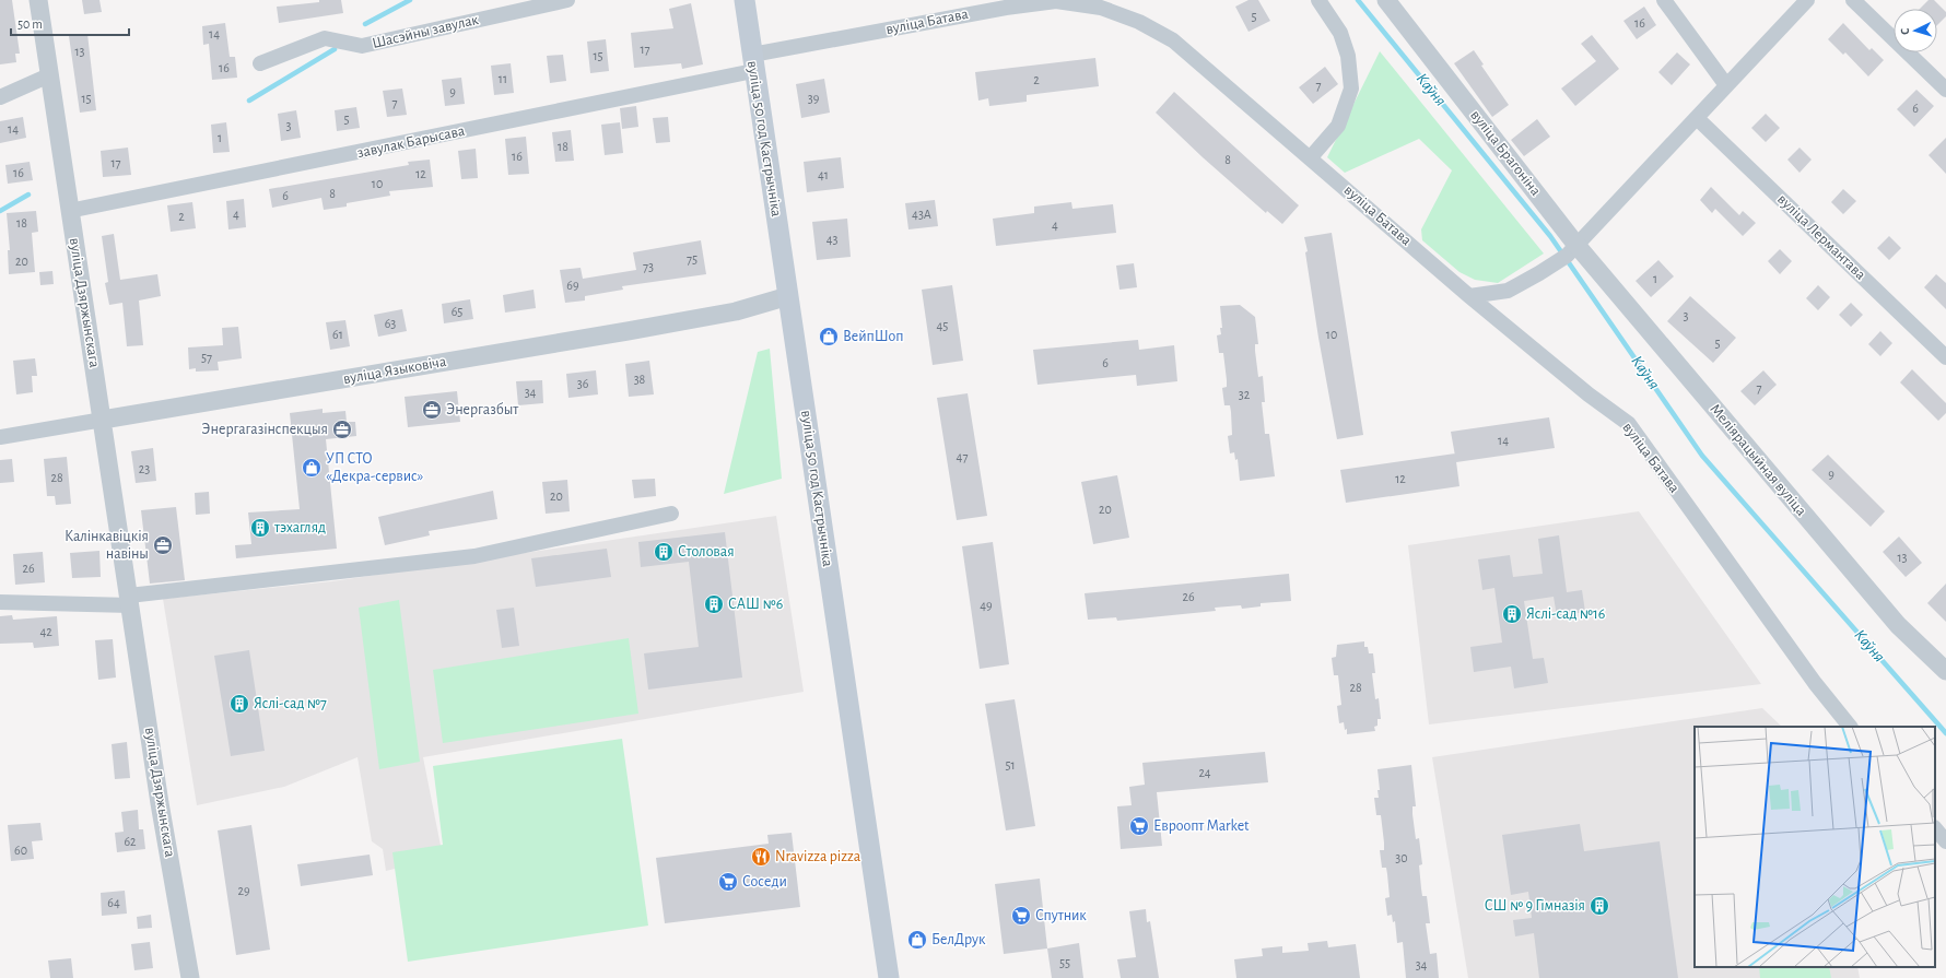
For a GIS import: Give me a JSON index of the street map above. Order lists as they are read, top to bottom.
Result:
{
  "streets": {
    "main road": ["вуліца 50 год Кастрычніка"],
    "street": [
      "вуліца Батава",
      "Шасэйны завулак",
      "завулак Барысава",
      "вуліца Брагоніна",
      "вуліца Лермантава",
      "вуліца Дзяржынскага",
      "вуліца Языковіча",
      "Меліярацыйная вуліца"
    ]
  },
  "crossings": [
    ["вуліца Батава", "вуліца 50 год Кастрычніка"],
    ["вуліца Батава", "завулак Барысава"],
    ["вуліца 50 год Кастрычніка", "завулак Барысава"],
    ["вуліца 50 год Кастрычніка", "вуліца Языковіча"],
    ["завулак Барысава", "вуліца Дзяржынскага"],
    ["вуліца Брагоніна", "Меліярацыйная вуліца"],
    ["вуліца Дзяржынскага", "вуліца Языковіча"]
  ],
  "water": ["Каўня"],
  "places": {
    "shop": ["ВейпШоп", "УП СТО «Декра-сервис»", "БелДрук"],
    "office": ["Энергазбыт", "Энергагазінспекцыя", "Калінкавіцкія навіны"],
    "building": [
      "тэхагляд",
      "Столовая",
      "САШ №6",
      "Яслі-сад №16",
      "Яслі-сад №7",
      "СШ № 9 Гімназія"
    ],
    "supermarket": ["Евроопт Market", "Соседи", "Спутник"],
    "restaurant": ["Nravizza pizza"]
  },
  "house_numbers": [
    "5",
    "16",
    "14",
    "17",
    "13",
    "15",
    "16",
    "11",
    "2",
    "7",
    "9",
    "15",
    "39",
    "7",
    "6",
    "5",
    "3",
    "14",
    "1",
    "18",
    "16",
    "8",
    "17",
    "16",
    "12",
    "41",
    "10",
    "8",
    "6",
    "4",
    "43А",
    "2",
    "18",
    "4",
    "43",
    "75",
    "20",
    "73",
    "1",
    "69",
    "65",
    "3",
    "63",
    "45",
    "61",
    "10",
    "5",
    "57",
    "6",
    "38",
    "36",
    "7",
    "34",
    "32",
    "14",
    "47",
    "23",
    "9",
    "28",
    "12",
    "20",
    "20",
    "13",
    "26",
    "26",
    "49",
    "42",
    "28",
    "51",
    "24",
    "62",
    "60",
    "30",
    "29",
    "64",
    "55",
    "34"
  ],
  "scale_bar": "50 m",
  "north": "left"
}
